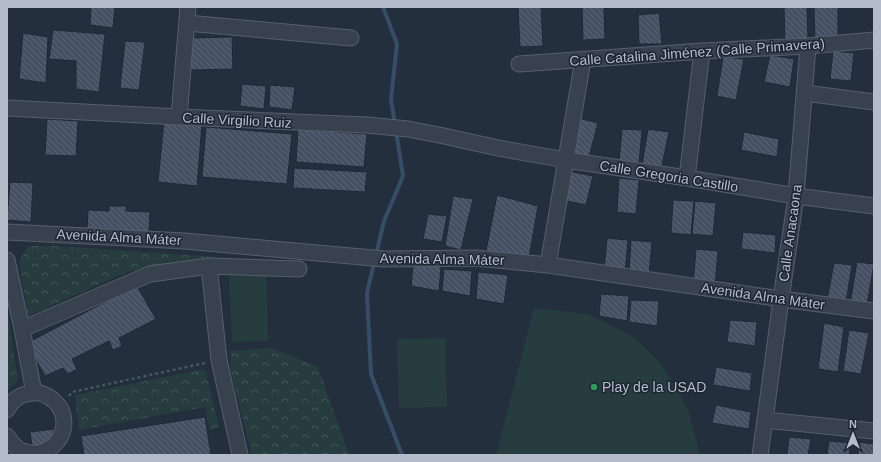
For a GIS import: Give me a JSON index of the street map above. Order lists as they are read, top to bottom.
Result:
{
  "streets": {
    "street": [
      "Calle Catalina Jiménez (Calle Primavera)",
      "Calle Virgilio Ruiz",
      "Calle Gregoria Castillo",
      "Calle Anacaona",
      "Avenida Alma Máter"
    ]
  },
  "crossings": [
    ["Calle Catalina Jiménez (Calle Primavera)", "Calle Anacaona"],
    ["Calle Virgilio Ruiz", "Calle Gregoria Castillo"],
    ["Calle Gregoria Castillo", "Calle Anacaona"],
    ["Calle Anacaona", "Avenida Alma Máter"]
  ],
  "places": ["Play de la USAD"],
  "north": "top"
}
